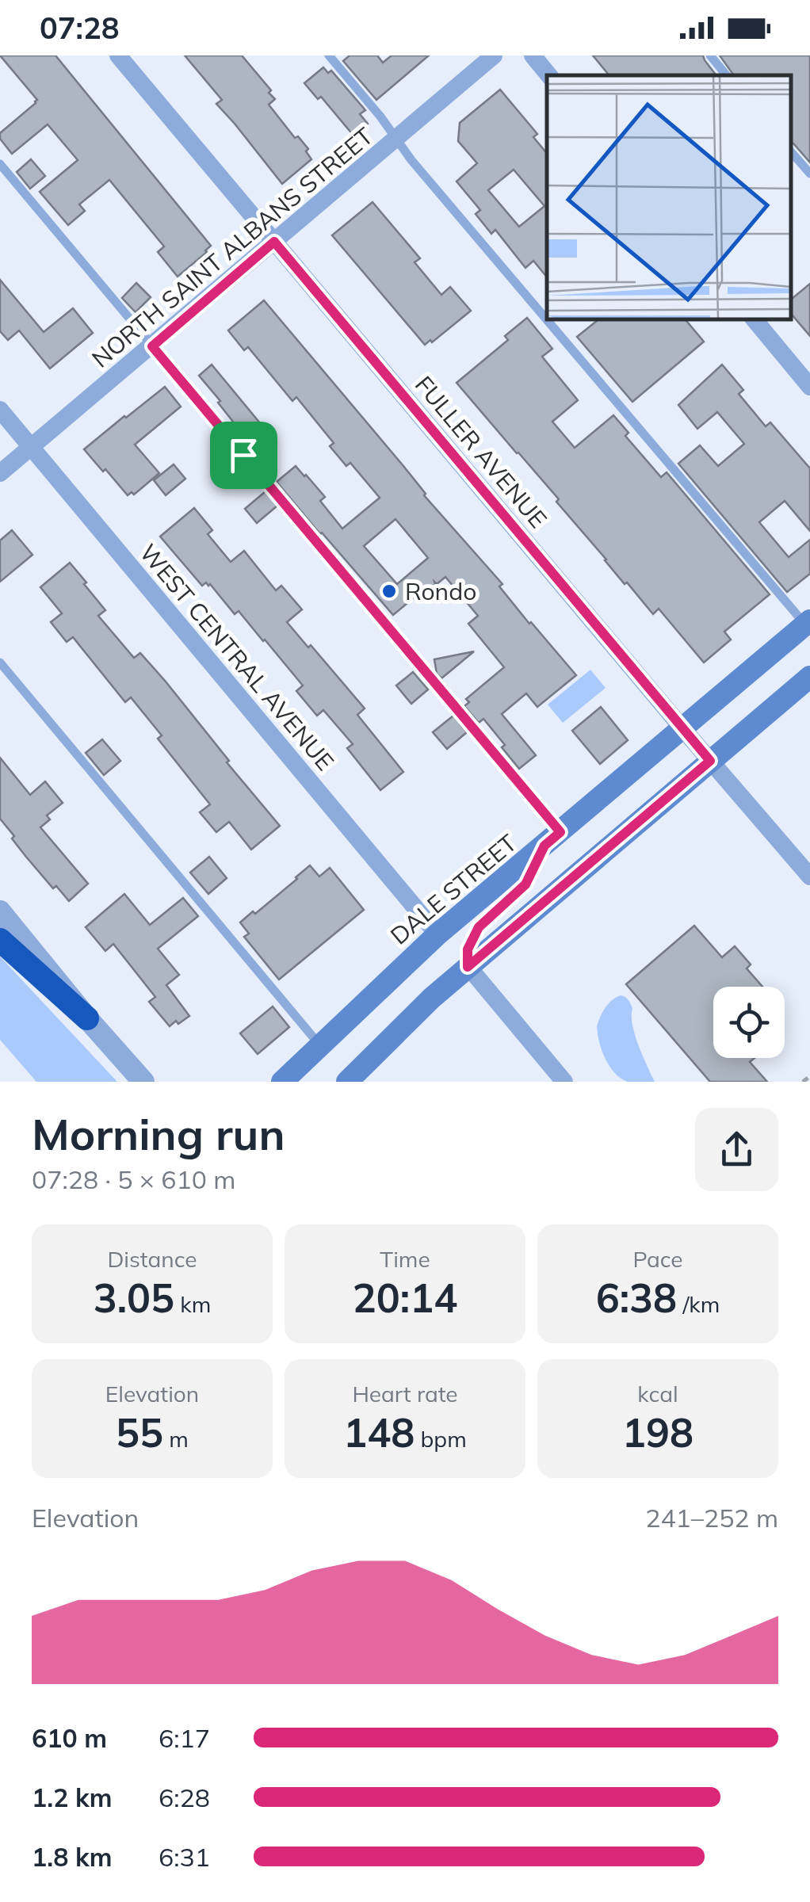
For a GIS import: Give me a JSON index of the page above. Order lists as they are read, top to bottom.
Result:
{
  "streets": {
    "main road": ["DALE STREET"],
    "street": ["NORTH SAINT ALBANS STREET", "FULLER AVENUE", "WEST CENTRAL AVENUE"]
  },
  "crossings": [
    ["NORTH SAINT ALBANS STREET", "FULLER AVENUE"],
    ["NORTH SAINT ALBANS STREET", "WEST CENTRAL AVENUE"],
    ["FULLER AVENUE", "DALE STREET"],
    ["WEST CENTRAL AVENUE", "DALE STREET"]
  ],
  "places": ["Rondo"],
  "page": {
    "status": "07:28",
    "heading": ["Morning run", "07:28 · 5 × 610 m"],
    "stats": [
      ["Distance", "3.05 km"],
      ["Time", "20:14"],
      ["Pace", "6:38 /km"],
      ["Elevation", "55 m"],
      ["Heart rate", "148 bpm"],
      ["kcal", "198"]
    ],
    "chart": ["Elevation", "241–252 m"],
    "list": [
      {
        "name": "610 m",
        "note": "6:17"
      },
      {
        "name": "1.2 km",
        "note": "6:28"
      },
      {
        "name": "1.8 km",
        "note": "6:31"
      }
    ]
  }
}
